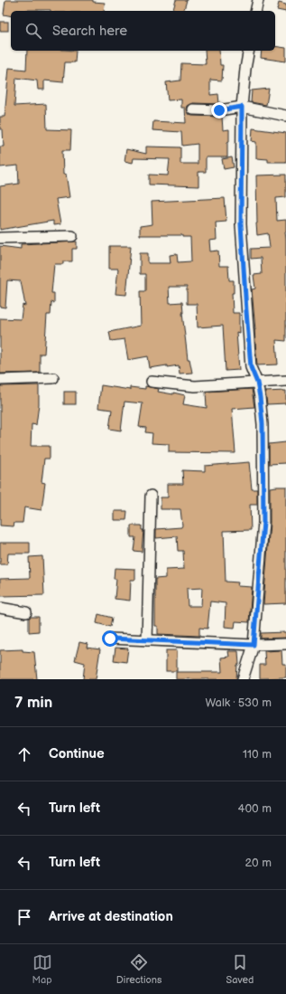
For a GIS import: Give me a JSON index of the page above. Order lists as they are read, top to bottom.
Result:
{
  "page": {
    "search": "Search here",
    "heading": ["7 min", "Walk · 530 m"],
    "list": [
      ["Continue", "110 m"],
      ["Turn left", "400 m"],
      ["Turn left", "20 m"],
      "Arrive at destination"
    ],
    "nav": ["Map", "Directions", "Saved"]
  }
}
